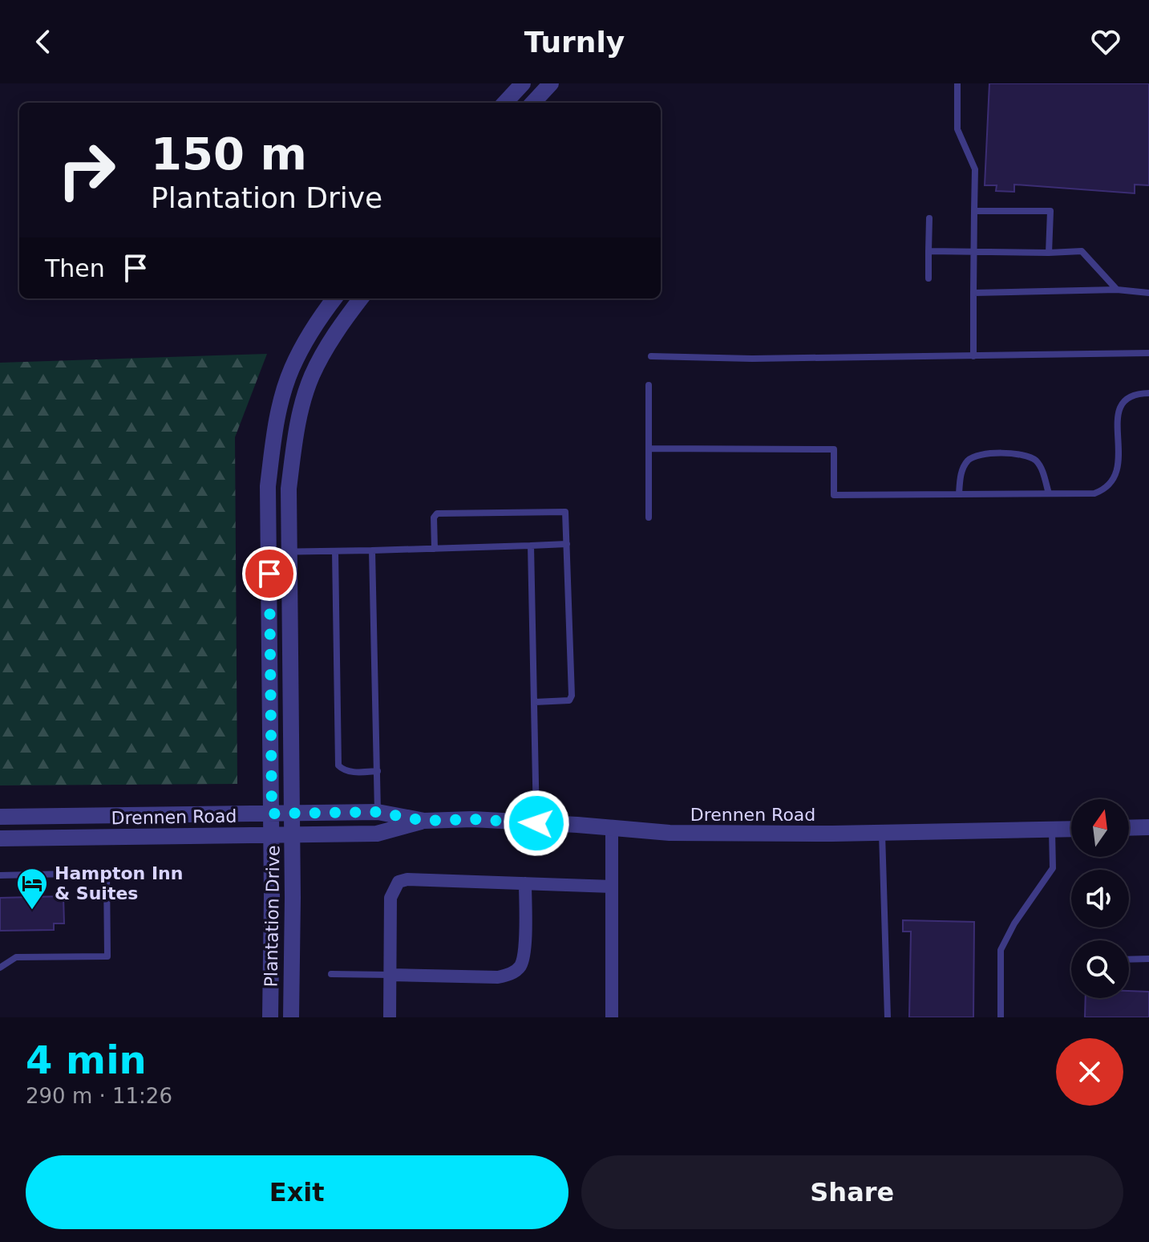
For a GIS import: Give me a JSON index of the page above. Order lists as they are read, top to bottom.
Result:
{
  "streets": {
    "street": ["Drennen Road", "Plantation Drive"]
  },
  "crossings": [
    ["Drennen Road", "Plantation Drive"]
  ],
  "places": {
    "hotel": ["Hampton Inn & Suites"]
  },
  "north": "top",
  "page": {
    "header": "Turnly",
    "turn": ["150 m", "Plantation Drive"],
    "then": "Then",
    "heading": ["4 min", "290 m · 11:26"],
    "buttons": ["Exit", "Share"]
  }
}
